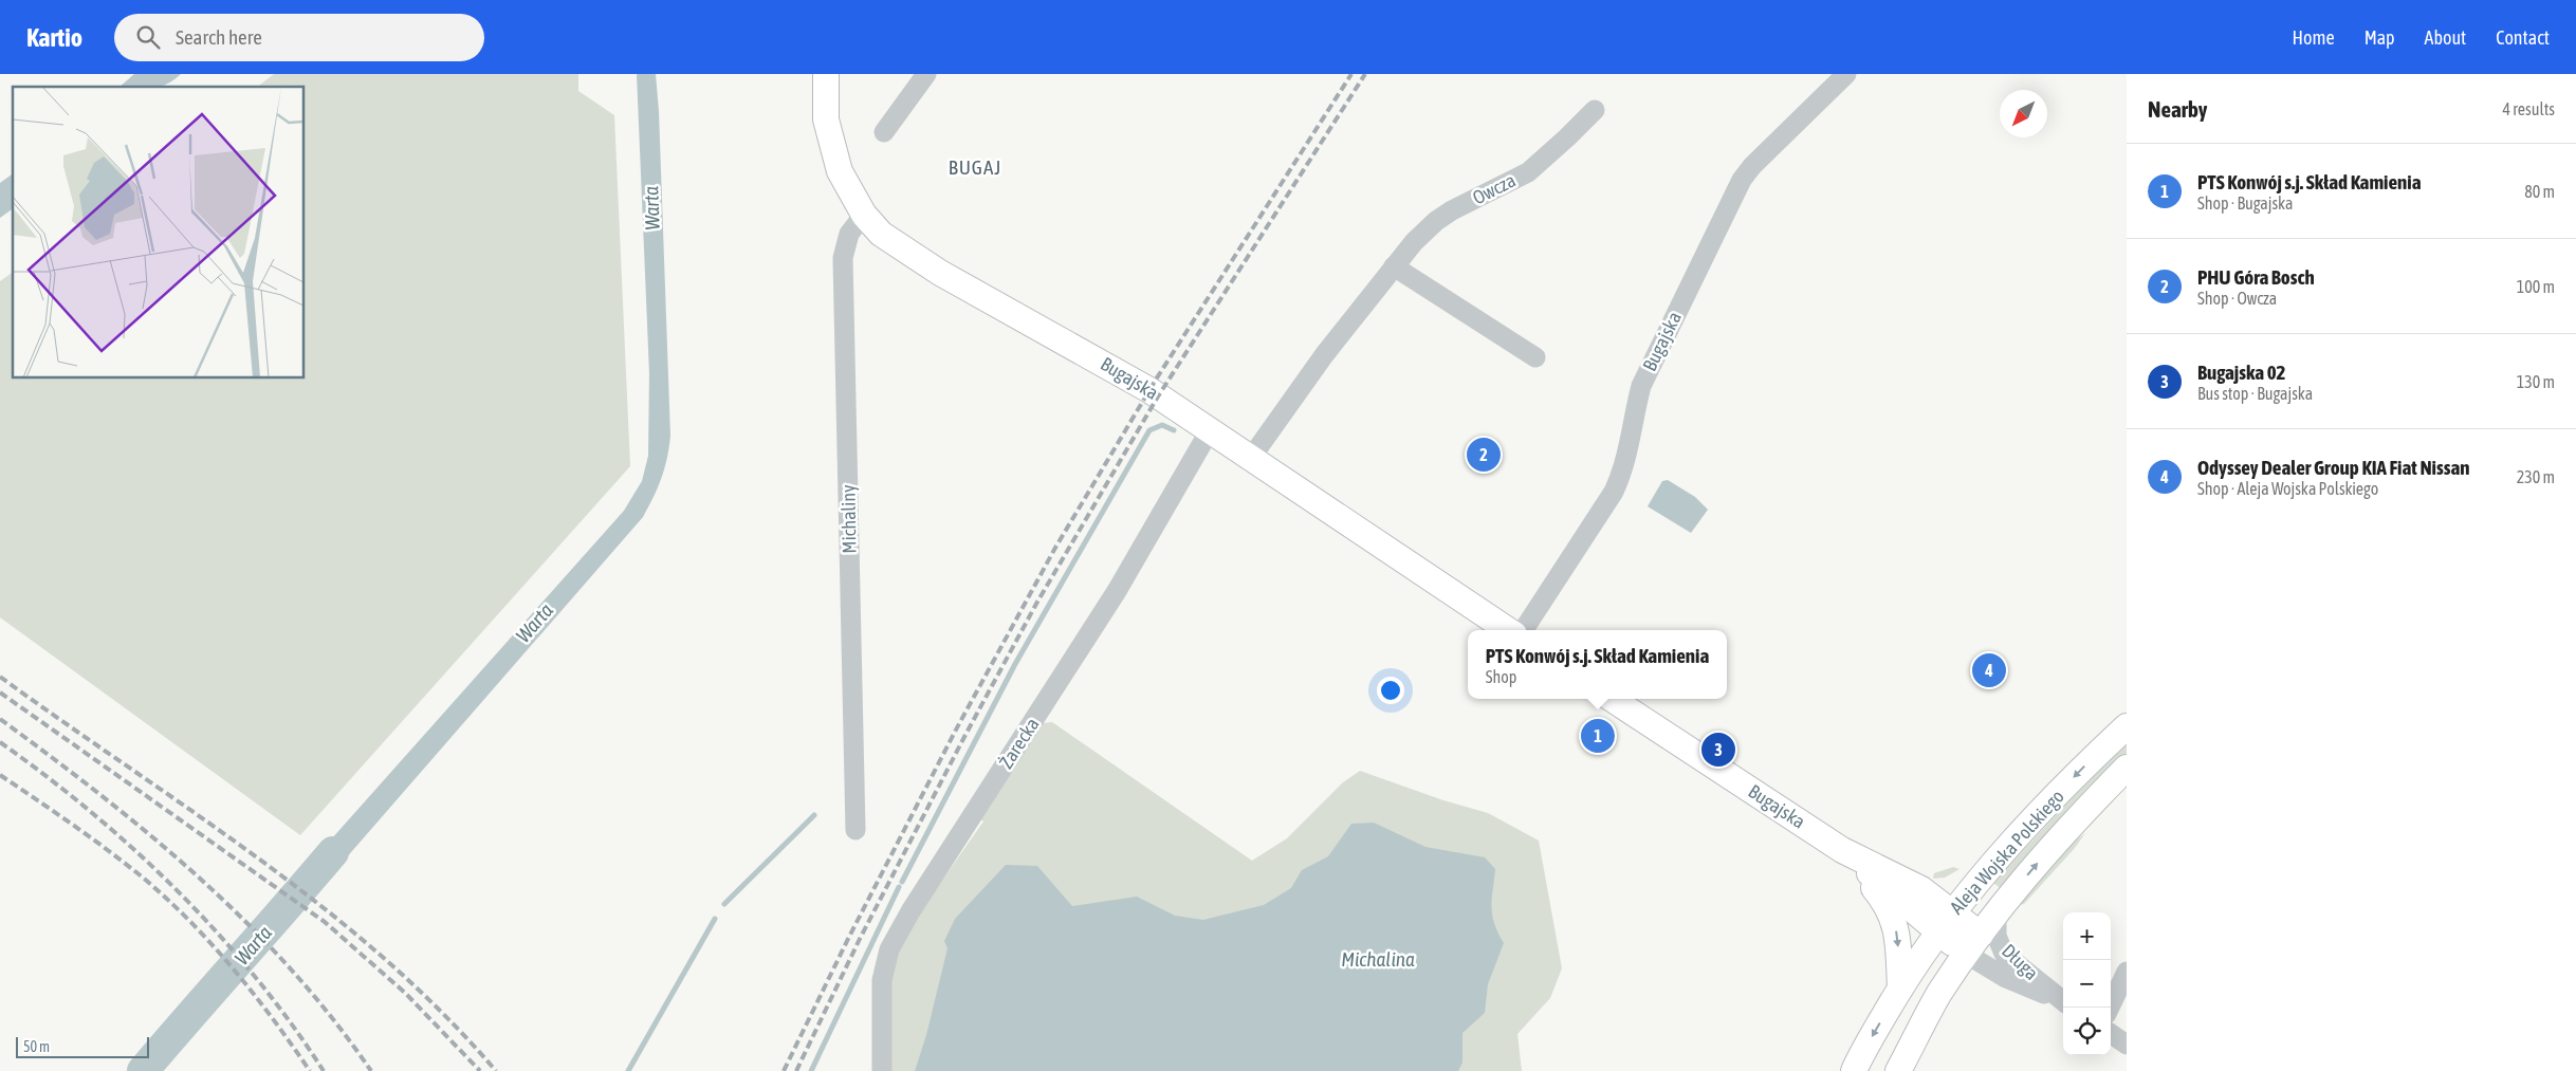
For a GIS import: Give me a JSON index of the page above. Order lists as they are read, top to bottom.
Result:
{
  "streets": {
    "main road": ["Bugajska", "Aleja Wojska Polskiego"],
    "street": [
      "Owcza",
      "Michaliny",
      "Żarecka",
      "Długa"
    ]
  },
  "crossings": [
    ["Owcza", "Bugajska"],
    ["Bugajska", "Michaliny"],
    ["Bugajska", "Żarecka"],
    ["Bugajska", "Aleja Wojska Polskiego"],
    ["Bugajska", "Długa"],
    ["Aleja Wojska Polskiego", "Długa"]
  ],
  "districts": ["BUGAJ"],
  "water": ["Warta", "Michalina"],
  "scale_bar": "50 m",
  "north": "bottom left",
  "page": {
    "header": "Kartio",
    "search": "Search here",
    "nav": [
      "Home",
      "Map",
      "About",
      "Contact"
    ],
    "heading": ["Nearby", "4 results"],
    "list": [
      {
        "mark": "1",
        "name": "PTS Konwój s.j. Skład Kamienia",
        "note": "Shop · Bugajska",
        "value": "80 m"
      },
      {
        "mark": "2",
        "name": "PHU Góra Bosch",
        "note": "Shop · Owcza",
        "value": "100 m"
      },
      {
        "mark": "3",
        "name": "Bugajska 02",
        "note": "Bus stop · Bugajska",
        "value": "130 m"
      },
      {
        "mark": "4",
        "name": "Odyssey Dealer Group KIA Fiat Nissan",
        "note": "Shop · Aleja Wojska Polskiego",
        "value": "230 m"
      }
    ],
    "pins": [
      "2",
      "4",
      "1",
      "3"
    ],
    "popup": ["PTS Konwój s.j. Skład Kamienia", "Shop"],
    "map_buttons": ["+", "−"],
    "scale": "50 m"
  }
}
